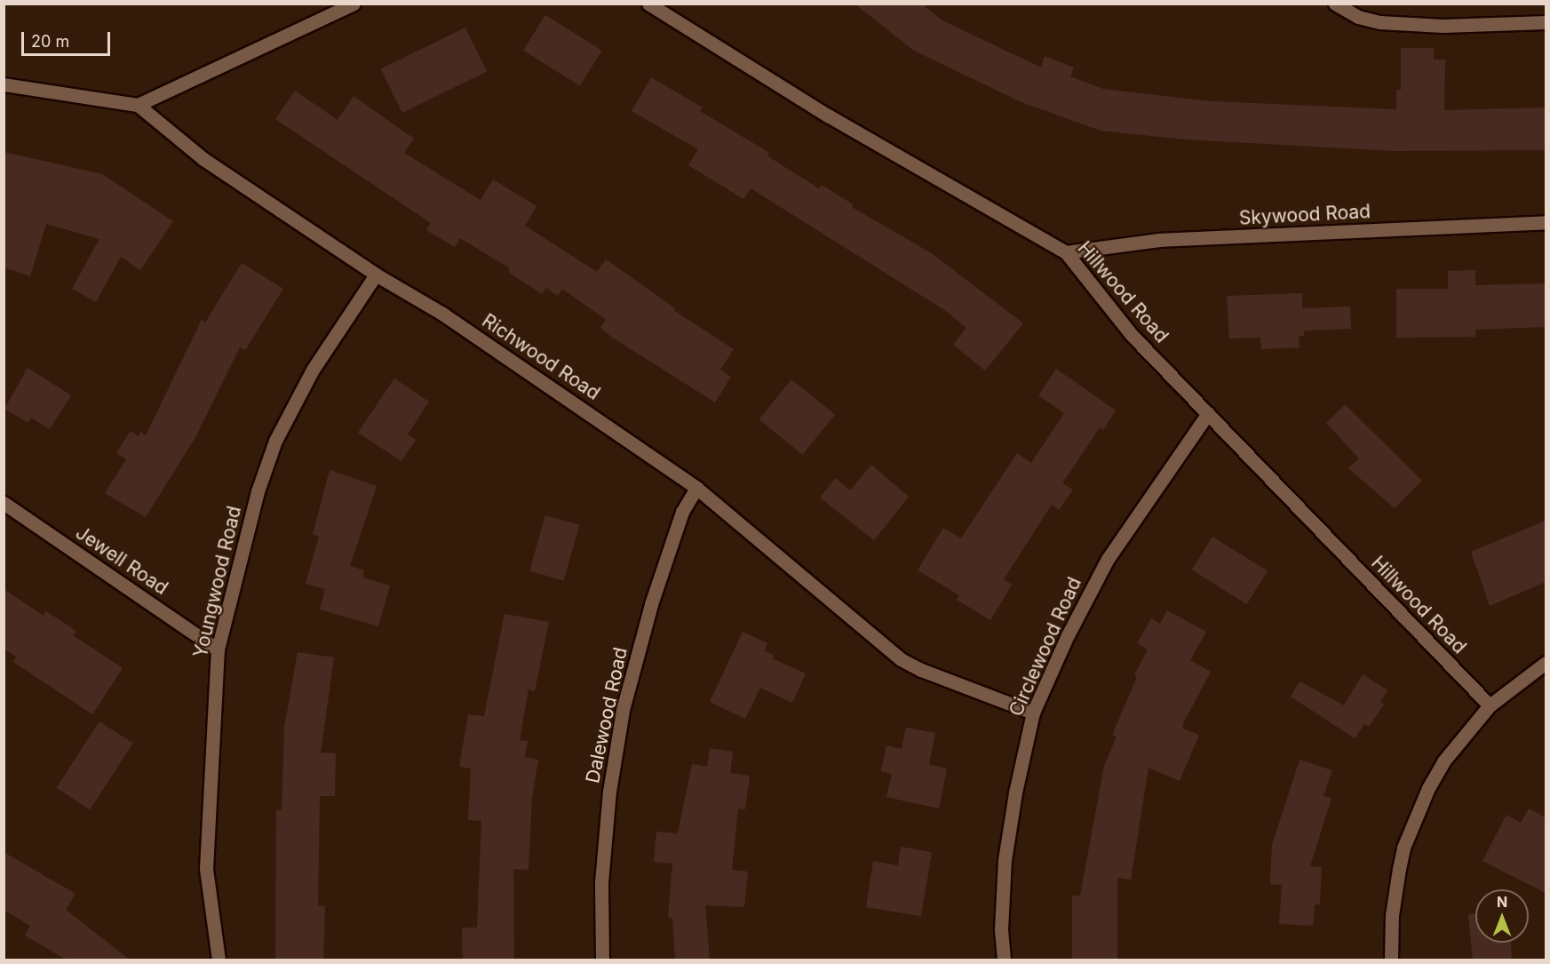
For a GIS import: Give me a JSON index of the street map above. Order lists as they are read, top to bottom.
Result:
{
  "streets": {
    "street": [
      "Skywood Road",
      "Hillwood Road",
      "Richwood Road",
      "Jewell Road",
      "Youngwood Road",
      "Circlewood Road",
      "Dalewood Road"
    ]
  },
  "crossings": [
    ["Skywood Road", "Hillwood Road"],
    ["Hillwood Road", "Circlewood Road"],
    ["Richwood Road", "Youngwood Road"],
    ["Richwood Road", "Circlewood Road"],
    ["Richwood Road", "Dalewood Road"],
    ["Jewell Road", "Youngwood Road"]
  ],
  "scale_bar": "20 m",
  "north": "top"
}
